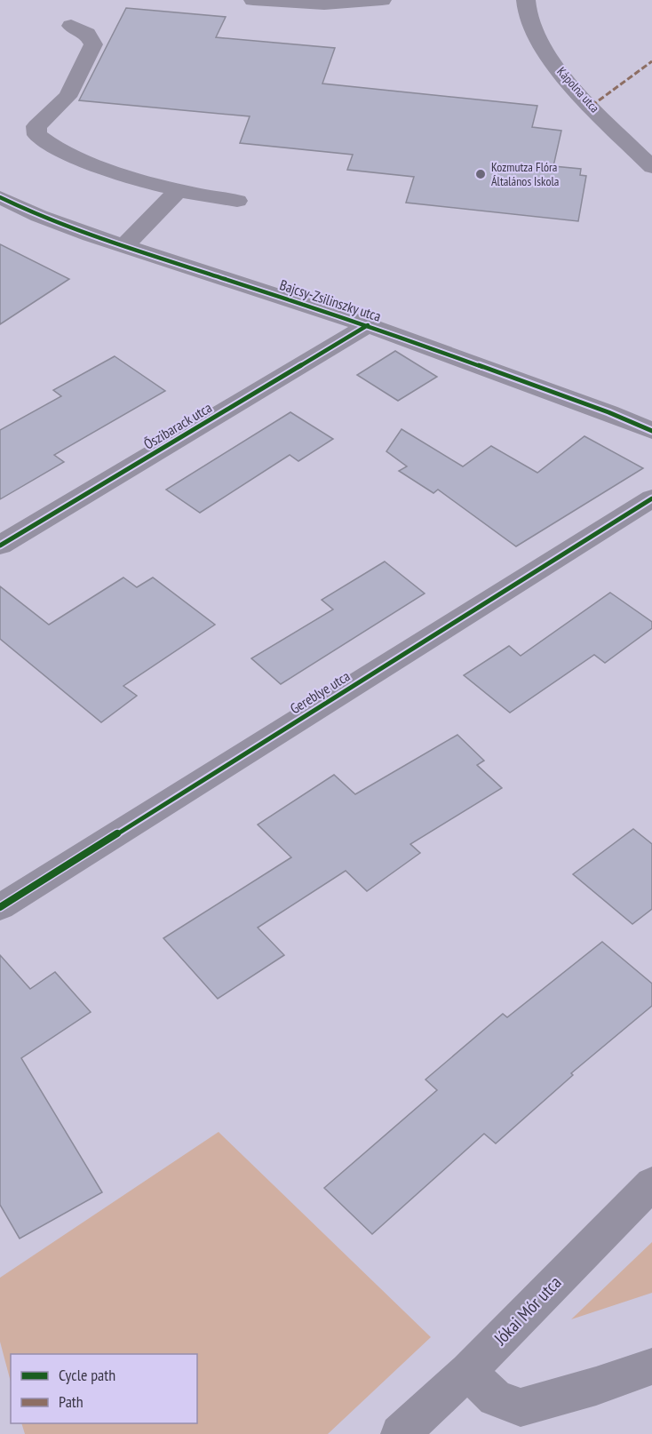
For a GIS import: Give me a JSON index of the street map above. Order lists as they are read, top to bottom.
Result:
{
  "streets": {
    "street": [
      "Kápolna utca",
      "Bajcsy-Zsilinszky utca",
      "Őszibarack utca",
      "Gereblye utca",
      "Jókai Mór utca"
    ]
  },
  "crossings": [
    ["Bajcsy-Zsilinszky utca", "Őszibarack utca"]
  ],
  "places": ["Kozmutza Flóra Általános Iskola"],
  "legend": ["Cycle path", "Path"]
}
